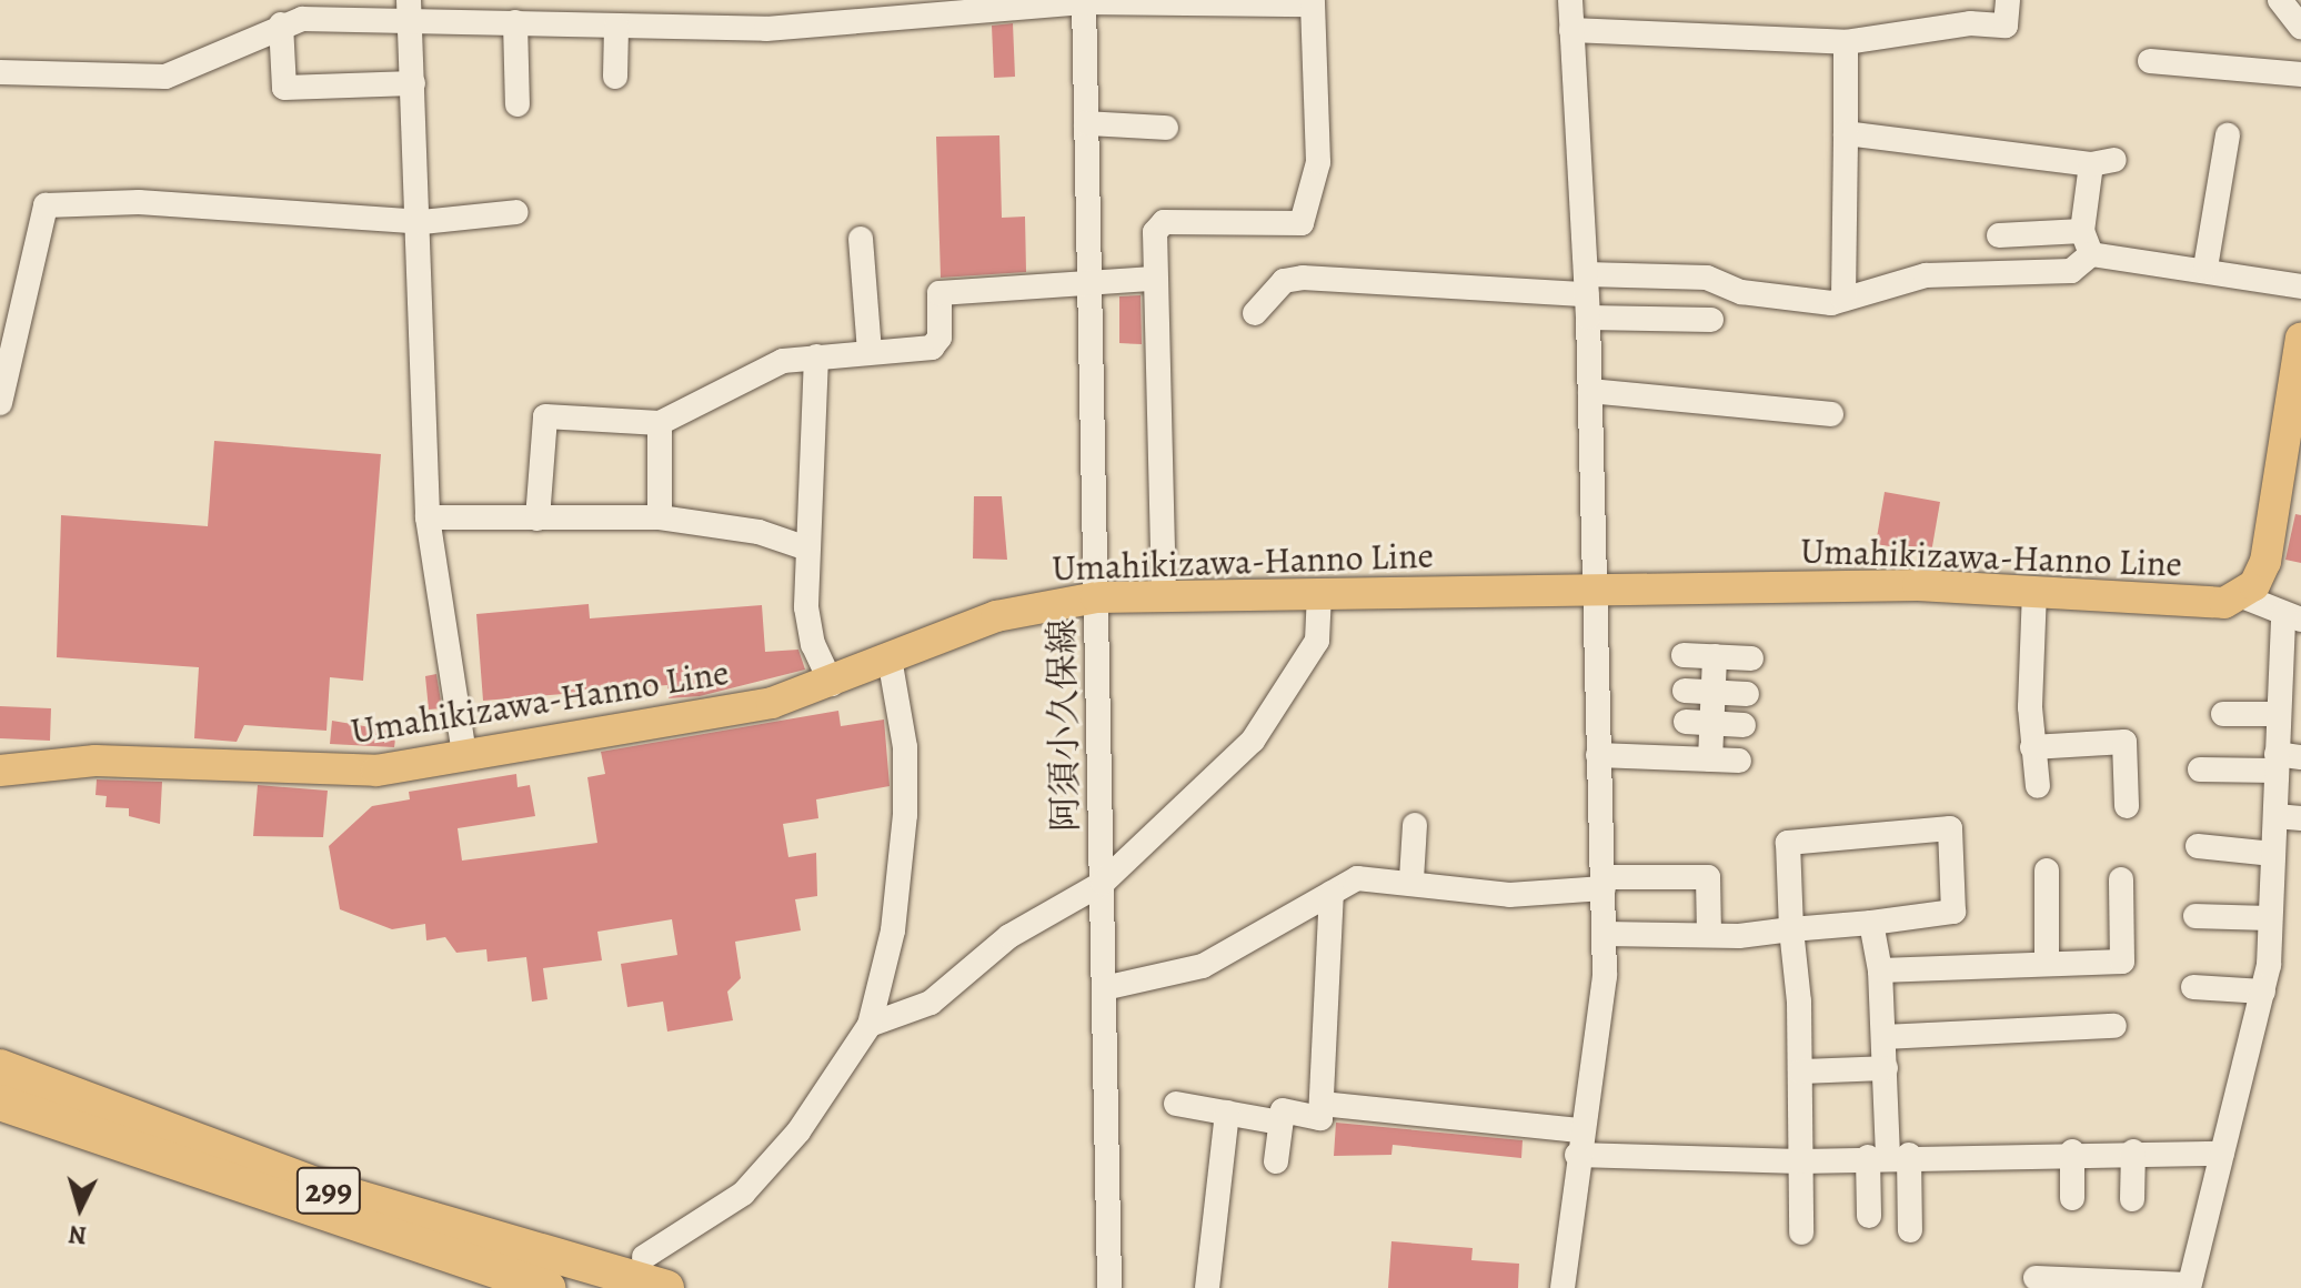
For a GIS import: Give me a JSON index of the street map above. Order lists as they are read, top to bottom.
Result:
{
  "streets": {
    "highway": ["299"],
    "main road": ["Umahikizawa-Hanno Line"],
    "street": ["阿須小久保線"]
  },
  "crossings": [
    ["Umahikizawa-Hanno Line", "阿須小久保線"]
  ],
  "north": "bottom"
}
